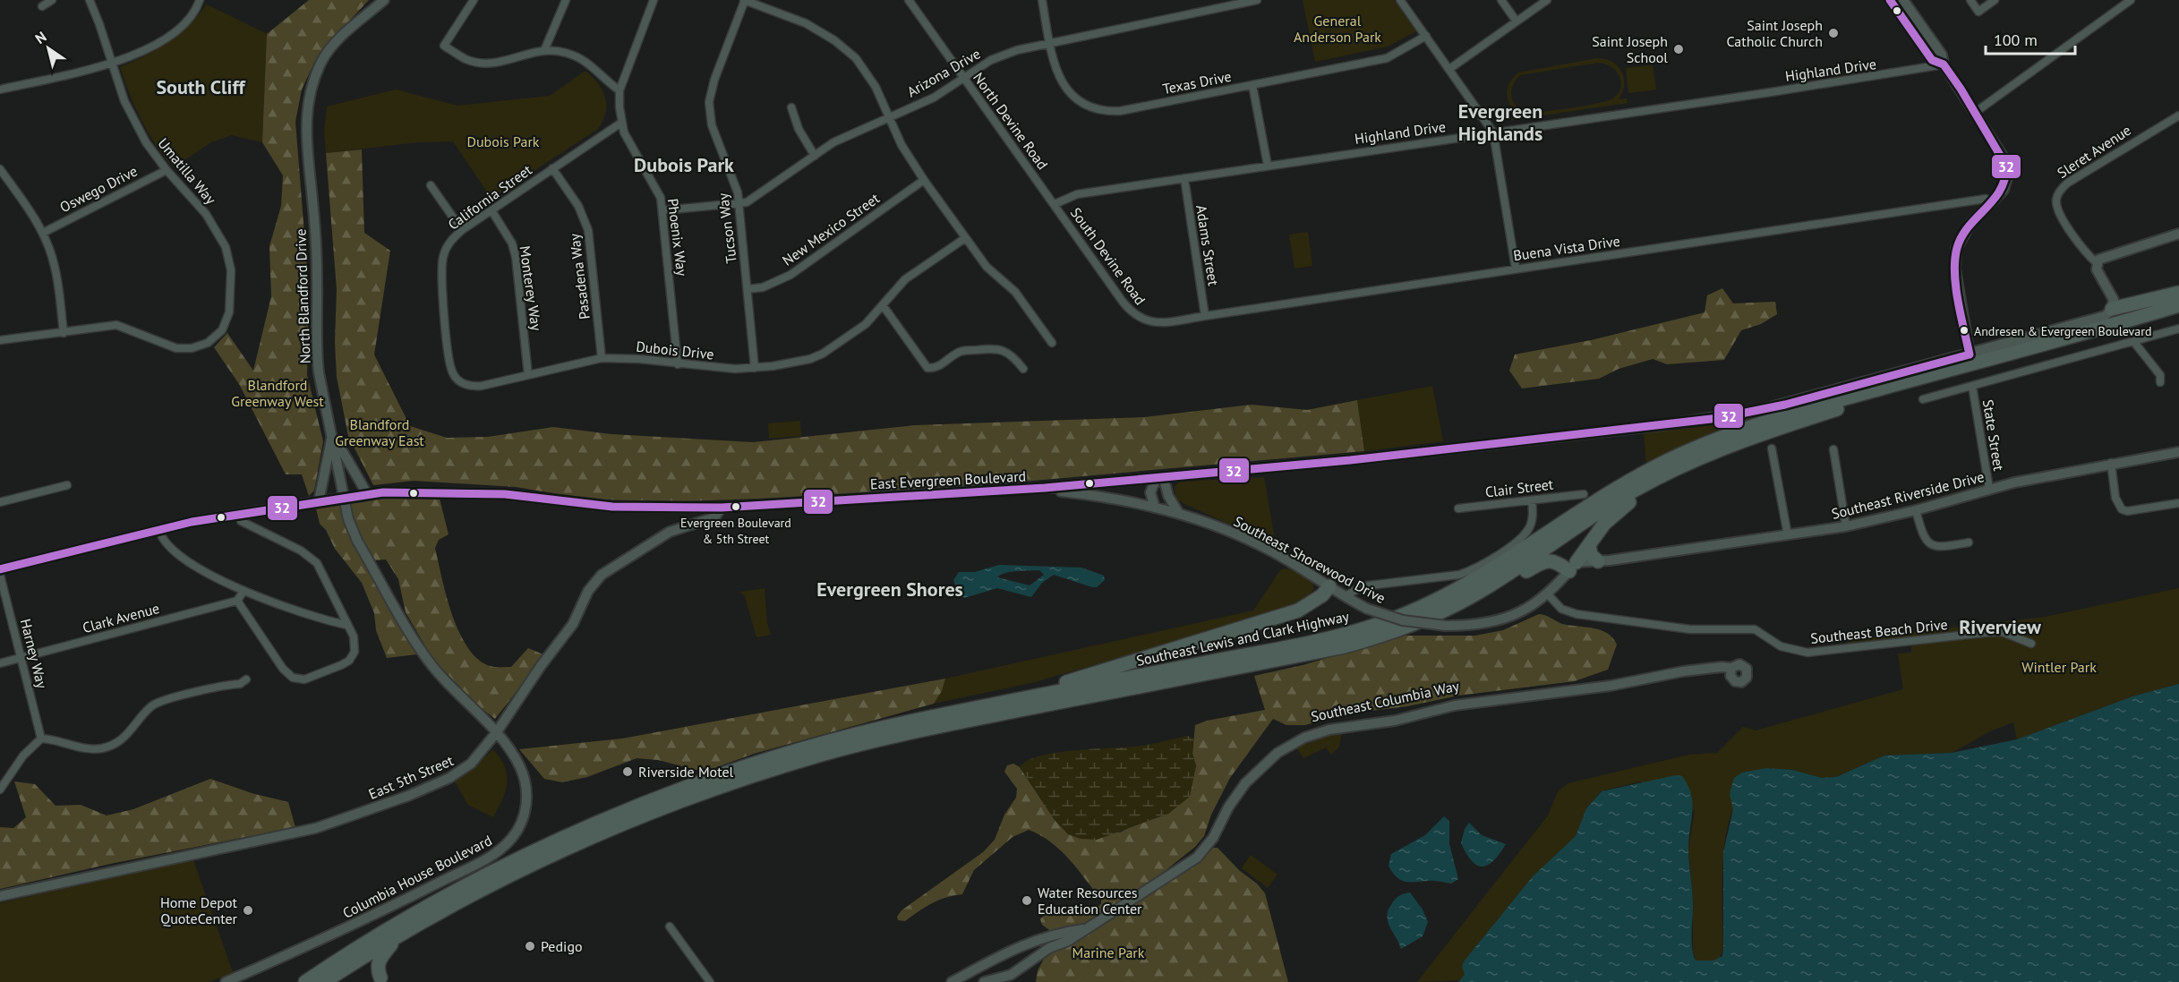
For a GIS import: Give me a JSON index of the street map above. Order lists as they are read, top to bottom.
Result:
{
  "streets": {
    "highway": ["Southeast Lewis and Clark Highway"],
    "street": [
      "Highland Drive",
      "Arizona Drive",
      "Texas Drive",
      "North Devine Road",
      "Sleret Avenue",
      "Umatilla Way",
      "Oswego Drive",
      "California Street",
      "Tucson Way",
      "New Mexico Street",
      "Phoenix Way",
      "Adams Street",
      "Buena Vista Drive",
      "South Devine Road",
      "Pasadena Way",
      "Monterey Way",
      "North Blandford Drive",
      "Dubois Drive",
      "State Street",
      "East Evergreen Boulevard",
      "Clair Street",
      "Southeast Riverside Drive",
      "Southeast Shorewood Drive",
      "Clark Avenue",
      "Southeast Beach Drive",
      "Harney Way",
      "Southeast Columbia Way",
      "East 5th Street",
      "Columbia House Boulevard"
    ]
  },
  "crossings": [
    ["Highland Drive", "North Devine Road"],
    ["Highland Drive", "Adams Street"],
    ["Highland Drive", "South Devine Road"],
    ["Arizona Drive", "Texas Drive"],
    ["Arizona Drive", "North Devine Road"],
    ["Arizona Drive", "Tucson Way"],
    ["Arizona Drive", "Phoenix Way"],
    ["North Devine Road", "South Devine Road"],
    ["Sleret Avenue", "East Evergreen Boulevard"],
    ["Umatilla Way", "Oswego Drive"],
    ["California Street", "Phoenix Way"],
    ["California Street", "Pasadena Way"],
    ["California Street", "Monterey Way"],
    ["California Street", "Dubois Drive"],
    ["Tucson Way", "New Mexico Street"],
    ["Tucson Way", "Dubois Drive"],
    ["Phoenix Way", "Dubois Drive"],
    ["Adams Street", "Buena Vista Drive"],
    ["Buena Vista Drive", "South Devine Road"],
    ["Pasadena Way", "Dubois Drive"],
    ["Monterey Way", "Dubois Drive"],
    ["North Blandford Drive", "Columbia House Boulevard"],
    ["State Street", "Southeast Riverside Drive"],
    ["East Evergreen Boulevard", "Southeast Shorewood Drive"],
    ["East Evergreen Boulevard", "East 5th Street"],
    ["Southeast Riverside Drive", "Southeast Shorewood Drive"],
    ["Southeast Shorewood Drive", "Southeast Beach Drive"],
    ["Clark Avenue", "Harney Way"],
    ["East 5th Street", "Columbia House Boulevard"]
  ],
  "districts": [
    "South Cliff",
    "Evergreen Highlands",
    "Dubois Park",
    "Evergreen Shores",
    "Riverview"
  ],
  "parks": [
    "General Anderson Park",
    "Dubois Park",
    "Blandford Greenway West",
    "Blandford Greenway East",
    "Wintler Park",
    "Marine Park"
  ],
  "places": [
    "Saint Joseph Catholic Church",
    "Saint Joseph School",
    "Andresen & Evergreen Boulevard",
    "Evergreen Boulevard & 5th Street",
    "Riverside Motel",
    "Water Resources Education Center",
    "Home Depot QuoteCenter",
    "Pedigo"
  ],
  "lines": ["transit line 32"],
  "scale_bar": "100 m",
  "north": "top left"
}
